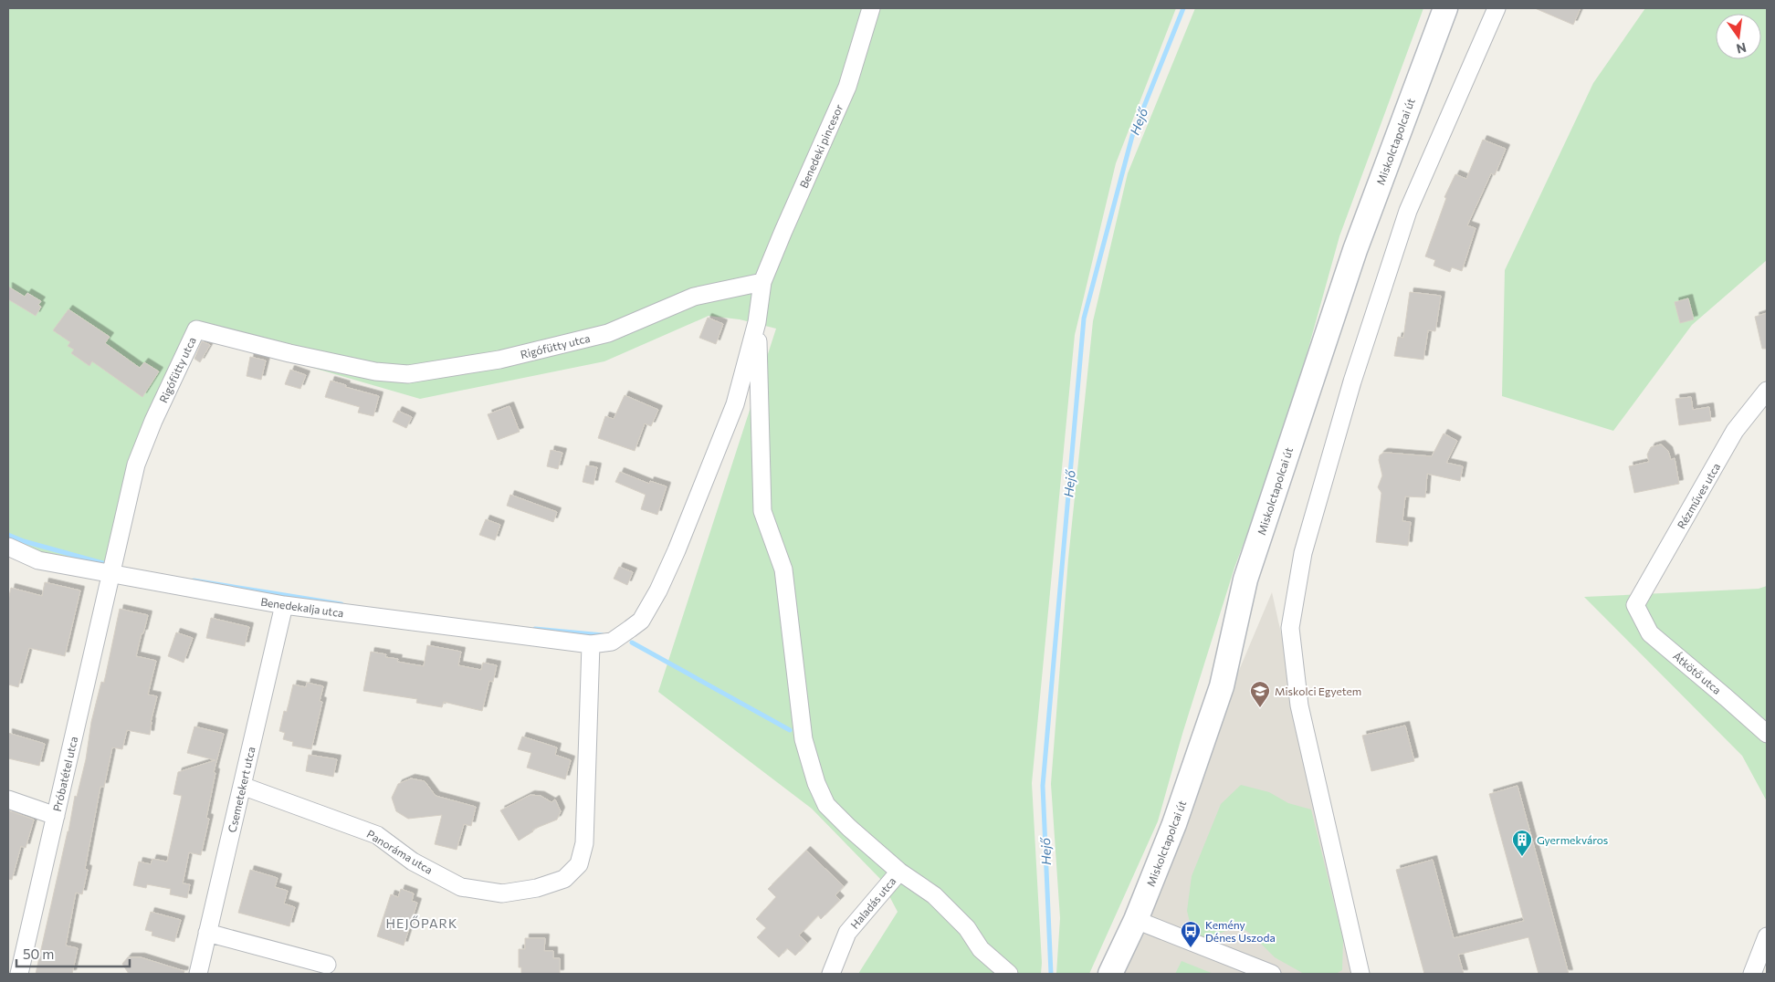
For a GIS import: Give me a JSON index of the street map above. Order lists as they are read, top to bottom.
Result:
{
  "streets": {
    "street": [
      "Miskolctapolcai út",
      "Benedeki pincesor",
      "Rigófütty utca",
      "Rézműves utca",
      "Benedekalja utca",
      "Átkötő utca",
      "Próbatétel utca",
      "Csemetekert utca",
      "Panoráma utca",
      "Haladás utca"
    ]
  },
  "crossings": [
    ["Benedeki pincesor", "Rigófütty utca"],
    ["Rigófütty utca", "Benedekalja utca"],
    ["Rigófütty utca", "Próbatétel utca"],
    ["Rézműves utca", "Átkötő utca"],
    ["Benedekalja utca", "Próbatétel utca"],
    ["Benedekalja utca", "Csemetekert utca"],
    ["Benedekalja utca", "Panoráma utca"],
    ["Csemetekert utca", "Panoráma utca"]
  ],
  "districts": ["HEJŐPARK"],
  "water": ["Hejő"],
  "places": {
    "school or university": ["Miskolci Egyetem"],
    "building": ["Gyermekváros"],
    "bus stop": ["Kemény Dénes Uszoda"]
  },
  "scale_bar": "50 m",
  "north": "bottom"
}
